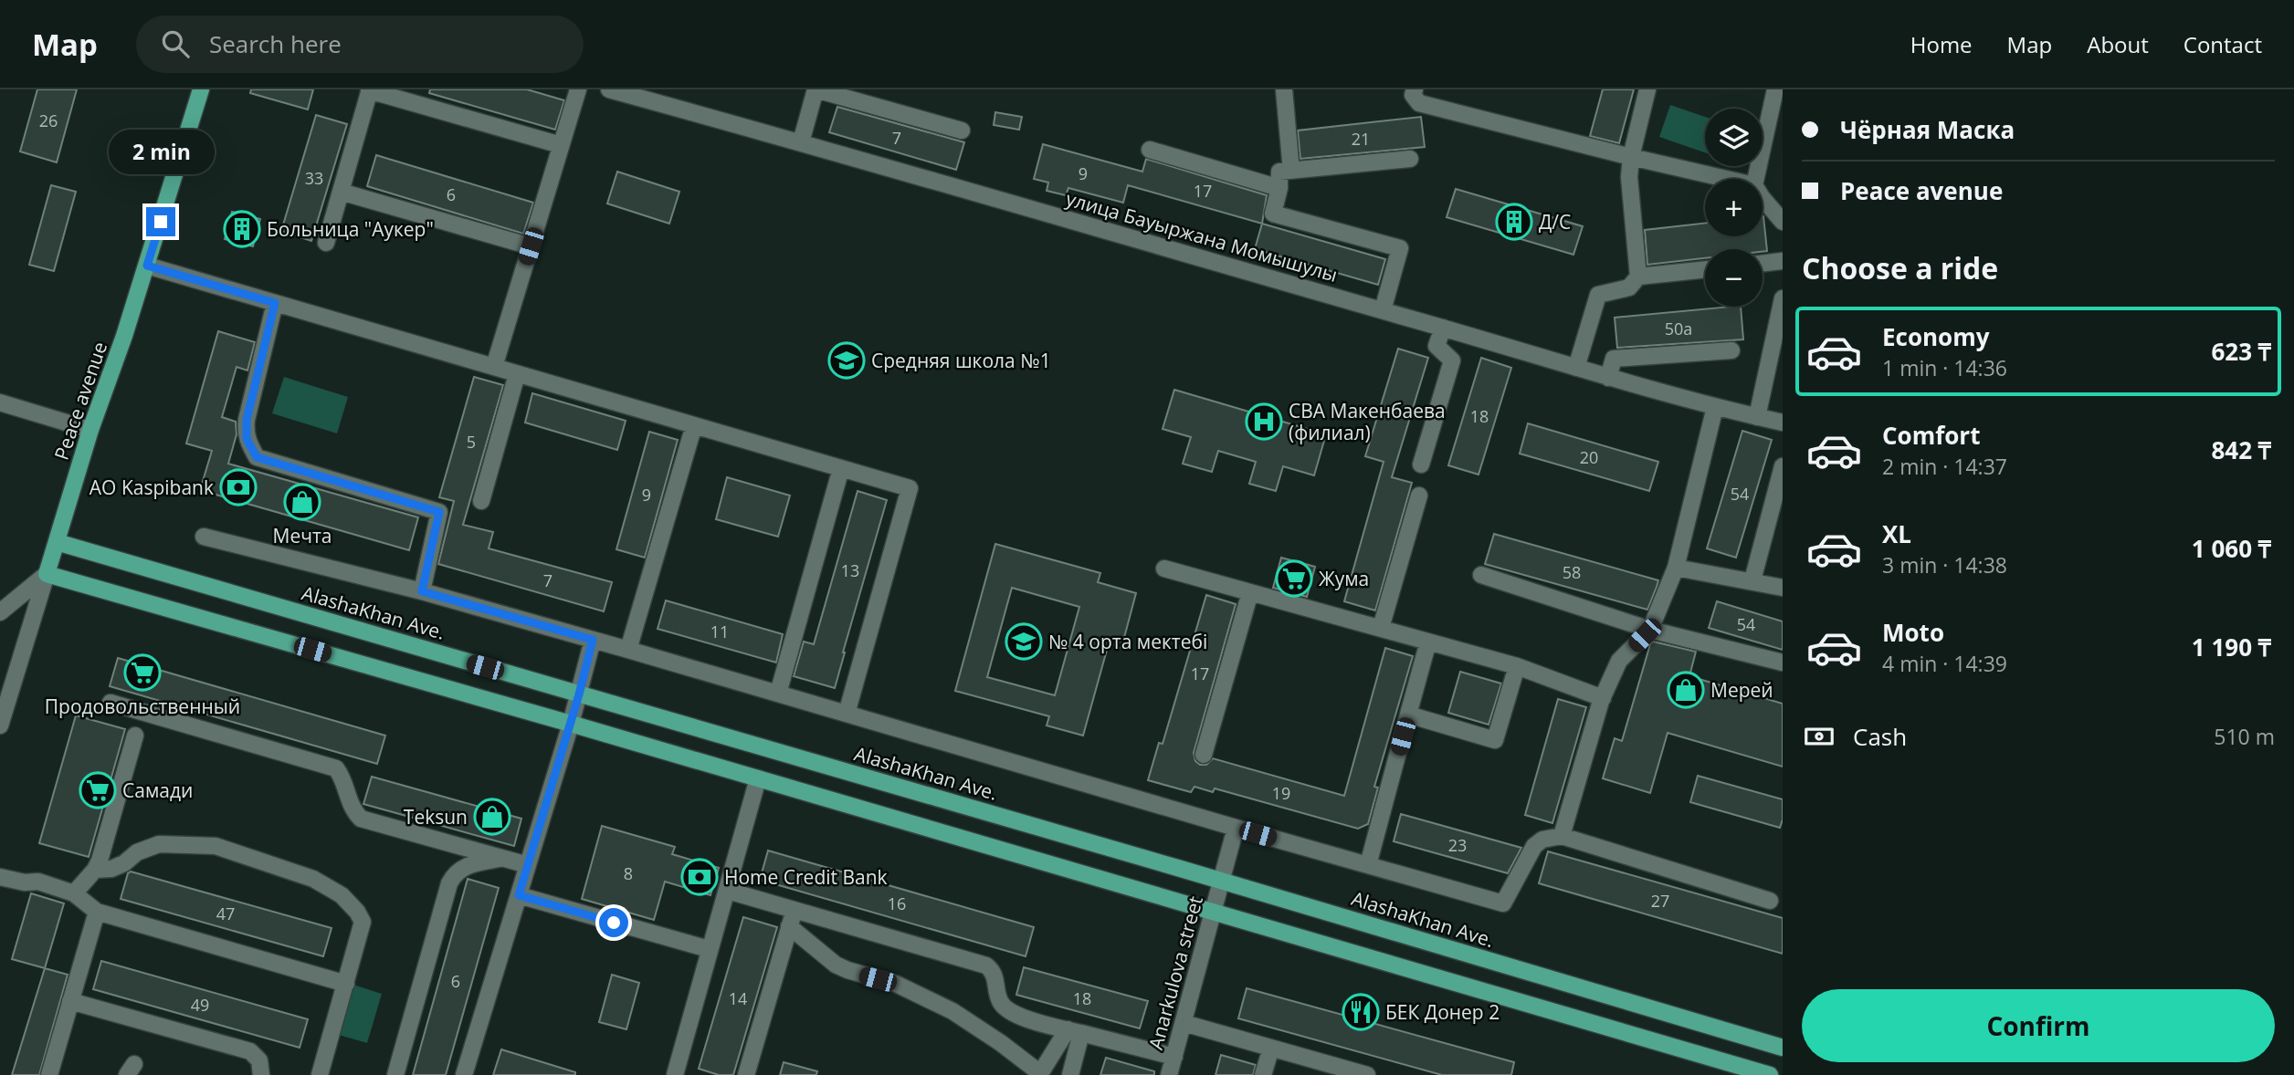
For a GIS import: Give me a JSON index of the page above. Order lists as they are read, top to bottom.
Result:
{
  "streets": {
    "main road": ["Peace avenue", "AlashaKhan Ave."],
    "street": ["улица Бауыржана Момышулы", "Anarkulova street"]
  },
  "crossings": [
    ["Peace avenue", "AlashaKhan Ave."],
    ["AlashaKhan Ave.", "Anarkulova street"]
  ],
  "places": {
    "building": ["Д/С", "Больница \"Аукер\""],
    "school or university": ["Средняя школа №1", "№ 4 орта мектебі"],
    "hospital": ["СВА Макенбаева (филиал)"],
    "bank": ["AO Kaspibank", "Home Credit Bank"],
    "shop": ["Мечта", "Мерей", "Teksun"],
    "supermarket": ["Жума", "Продовольственный", "Самади"],
    "restaurant": ["БЕК Донер 2"]
  },
  "house_numbers": [
    "26",
    "7",
    "21",
    "9",
    "33",
    "17",
    "6",
    "50а",
    "18",
    "5",
    "20",
    "54",
    "9",
    "13",
    "58",
    "7",
    "54",
    "11",
    "17",
    "19",
    "23",
    "8",
    "27",
    "16",
    "47",
    "6",
    "14",
    "18",
    "49"
  ],
  "page": {
    "header": "Map",
    "search": "Search here",
    "nav": [
      "Home",
      "Map",
      "About",
      "Contact"
    ],
    "banner": ["Чёрная Маска", "Peace avenue"],
    "map_buttons": ["+", "−"],
    "bubble": "2 min",
    "heading": "Choose a ride",
    "list": [
      {
        "name": "Economy",
        "note": "1 min · 14:36",
        "value": "623 ₸"
      },
      {
        "name": "Comfort",
        "note": "2 min · 14:37",
        "value": "842 ₸"
      },
      {
        "name": "XL",
        "note": "3 min · 14:38",
        "value": "1 060 ₸"
      },
      {
        "name": "Moto",
        "note": "4 min · 14:39",
        "value": "1 190 ₸"
      }
    ],
    "pay": ["Cash", "510 m"],
    "buttons": "Confirm"
  }
}
